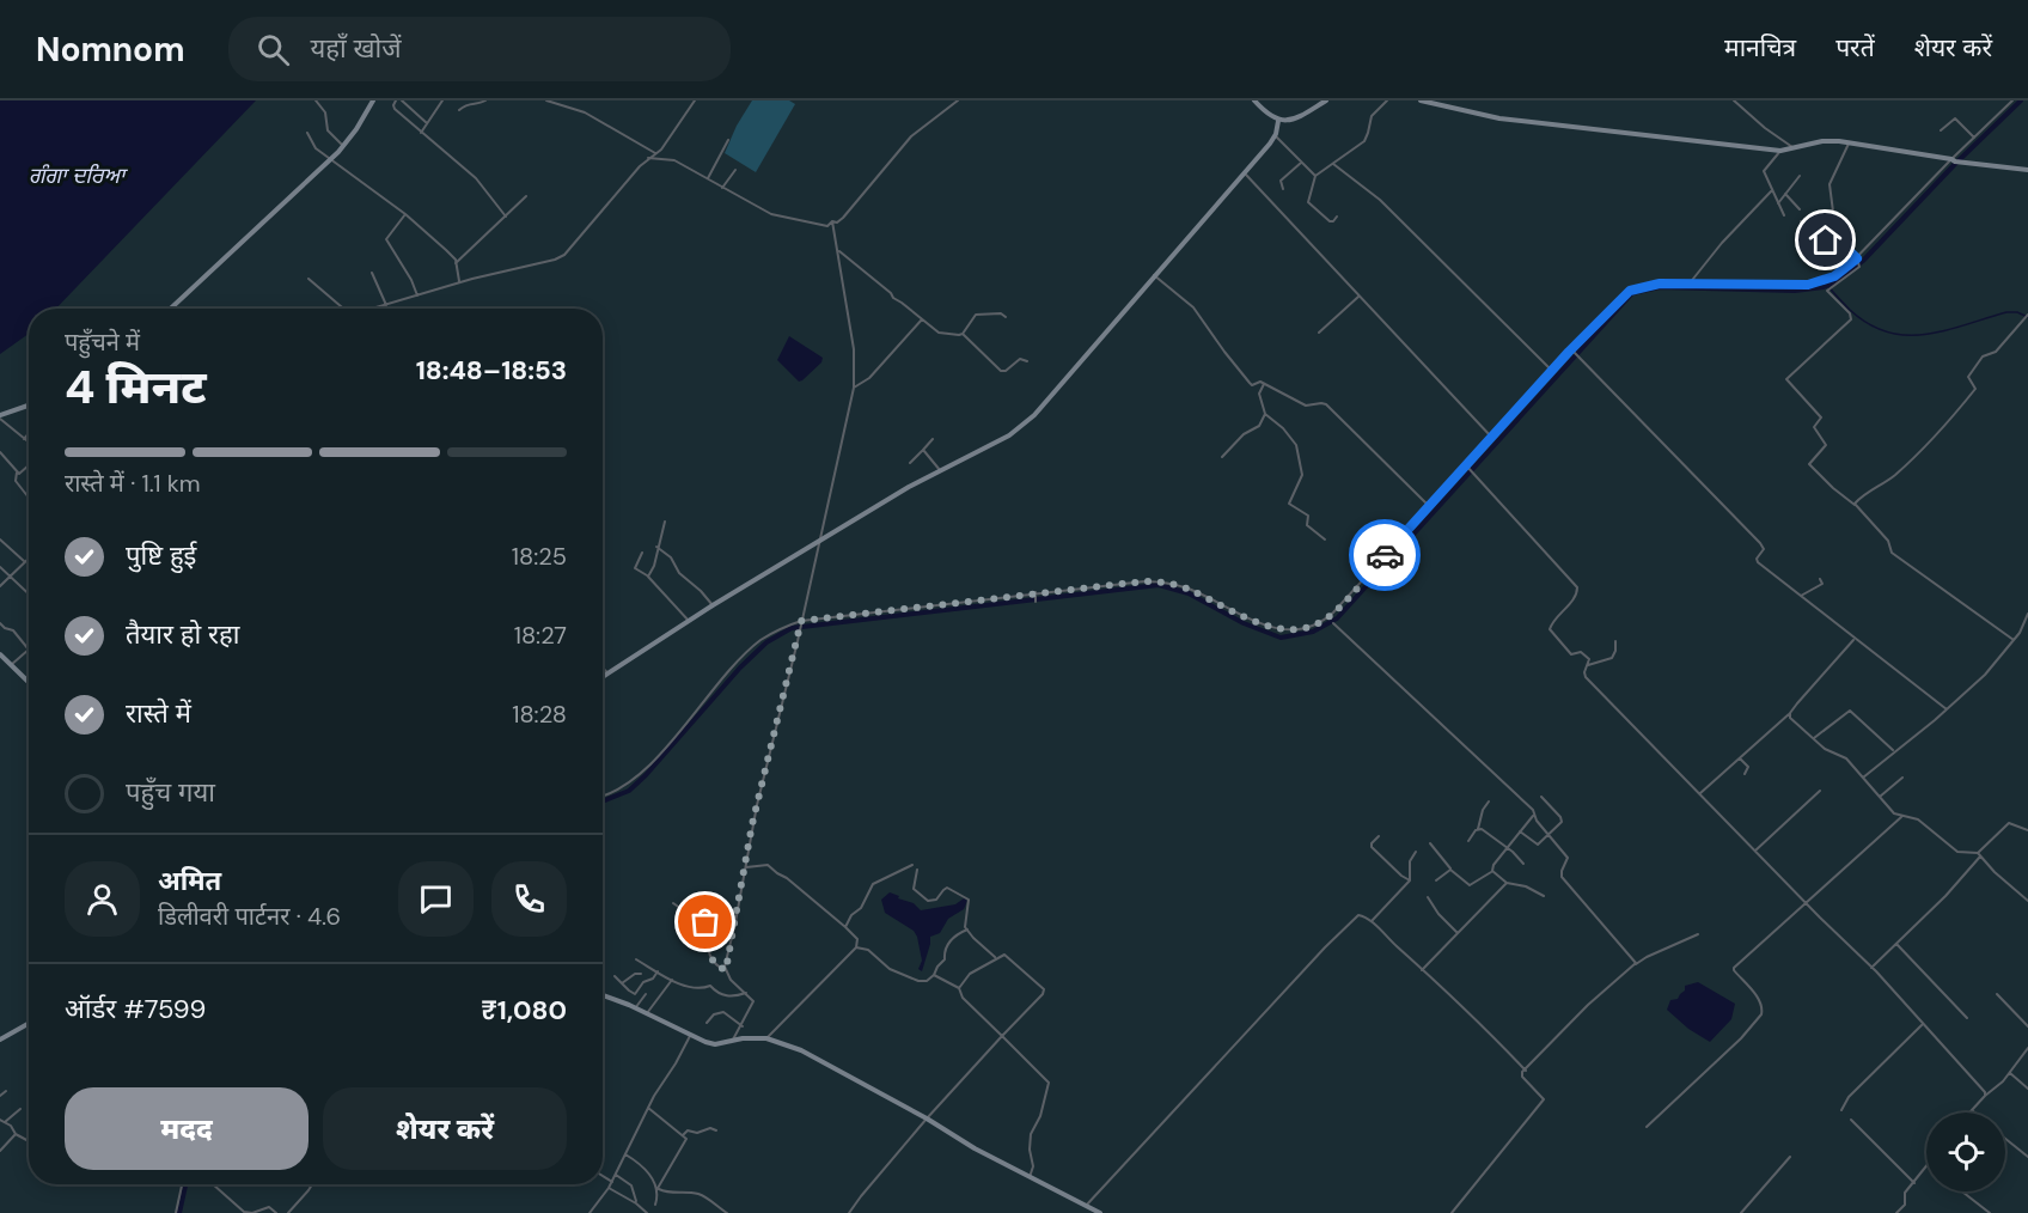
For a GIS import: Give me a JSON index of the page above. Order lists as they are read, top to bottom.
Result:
{
  "water": ["ਗੰਗਾ ਦਰਿਆ"],
  "page": {
    "header": "Nomnom",
    "search": "यहाँ खोजें",
    "nav": ["मानचित्र", "परतें", "शेयर करें"],
    "heading": ["4 मिनट", "पहुँचने में", "18:48–18:53"],
    "panel": [
      "अमित",
      "डिलीवरी पार्टनर · 4.6",
      "ऑर्डर #7599",
      "₹1,080"
    ],
    "bar": "रास्ते में · 1.1 km",
    "list": [
      ["पुष्टि हुई", "18:25"],
      ["तैयार हो रहा", "18:27"],
      ["रास्ते में", "18:28"],
      "पहुँच गया"
    ],
    "buttons": ["मदद", "शेयर करें"]
  }
}
